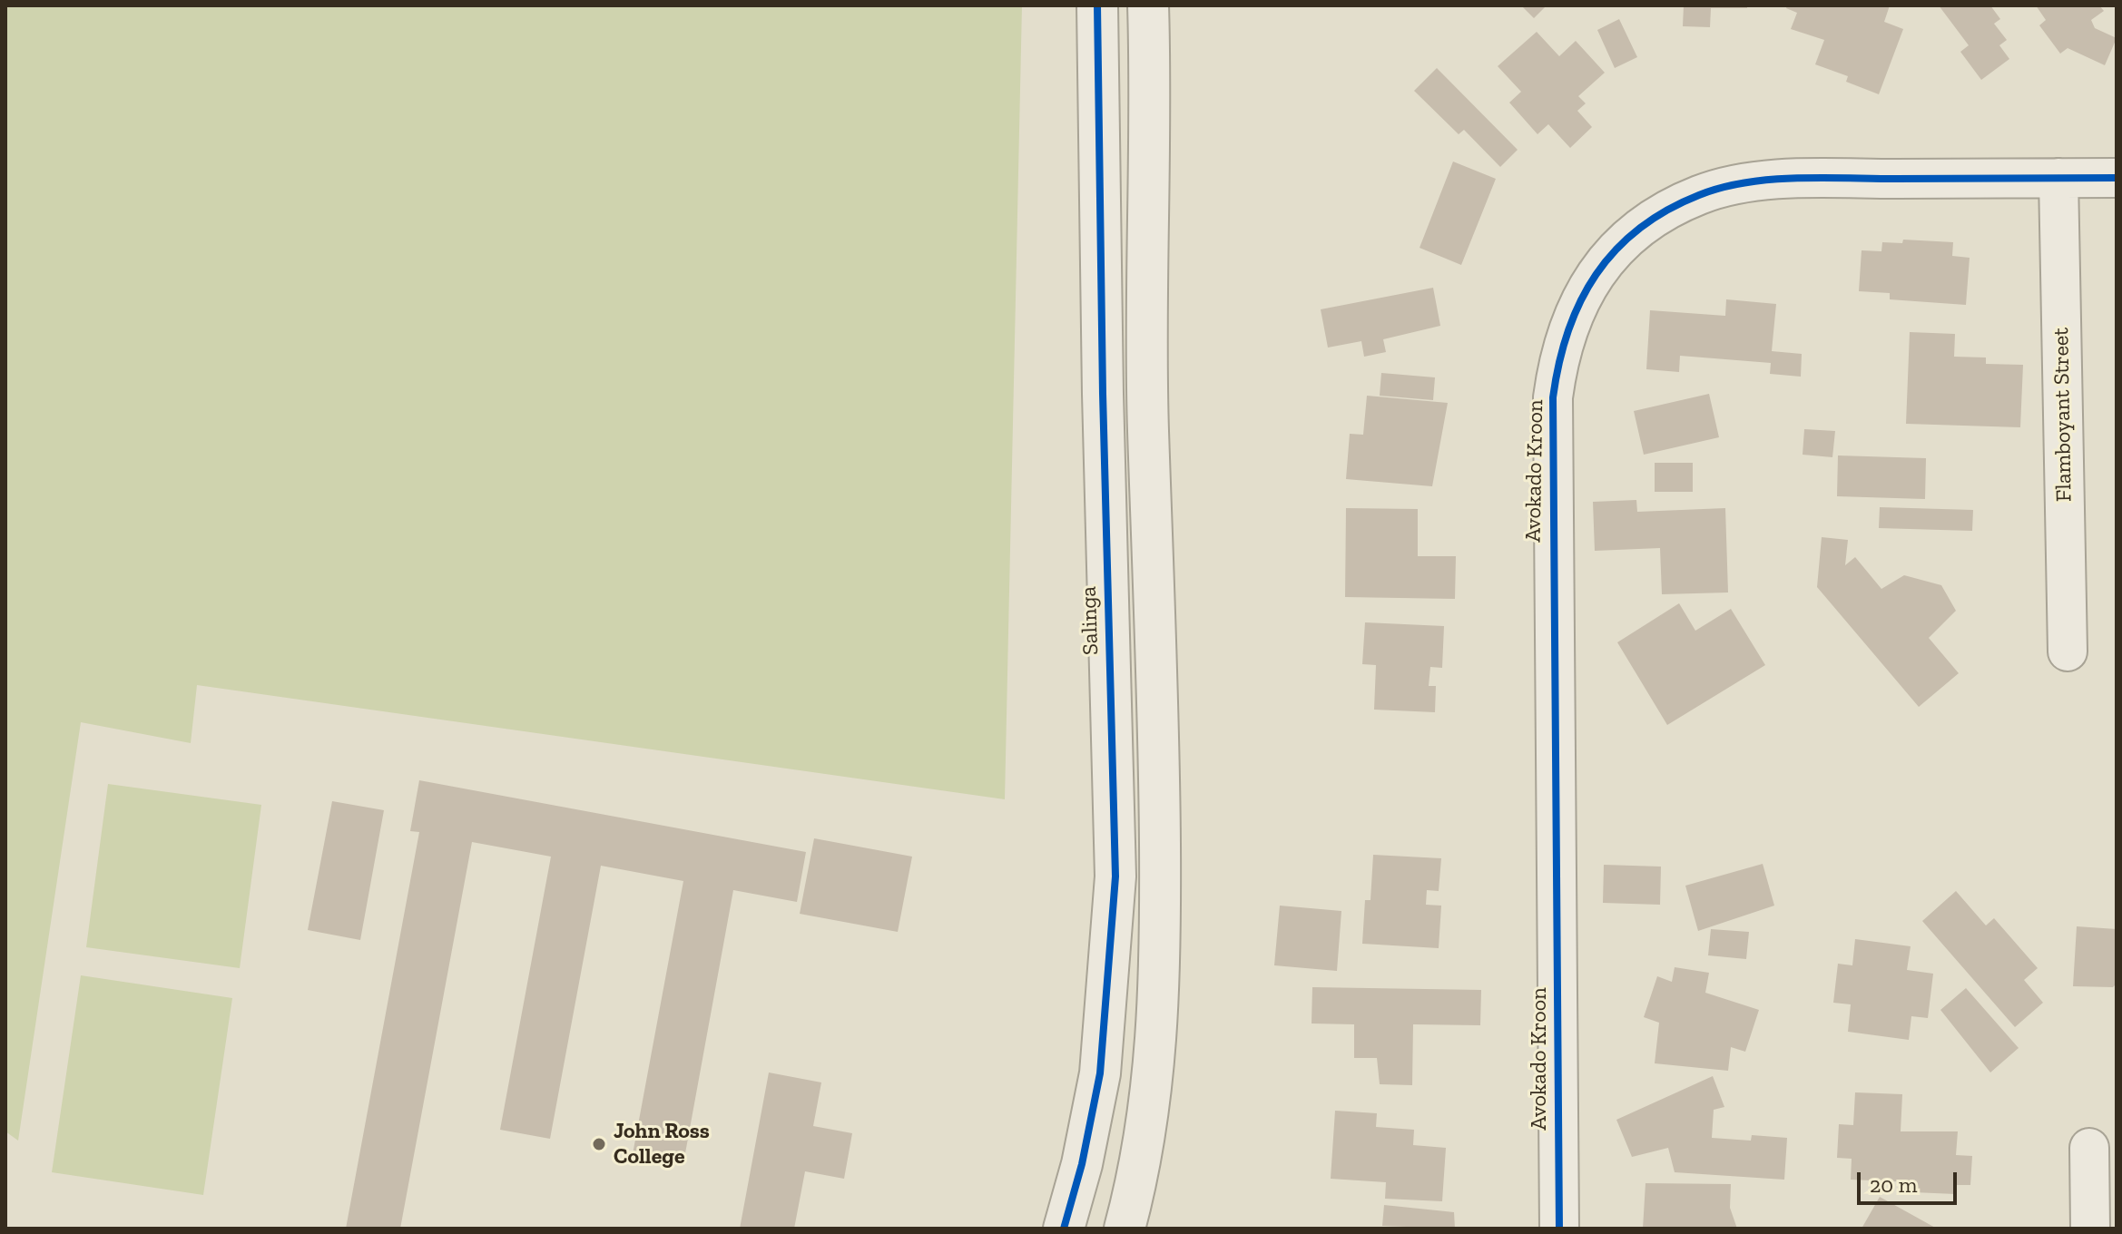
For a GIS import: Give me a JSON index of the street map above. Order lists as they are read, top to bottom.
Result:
{
  "streets": {
    "street": ["Flamboyant Street", "Avokado Kroon", "Salinga"]
  },
  "crossings": [
    ["Flamboyant Street", "Avokado Kroon"]
  ],
  "places": ["John Ross College"],
  "scale_bar": "20 m"
}
